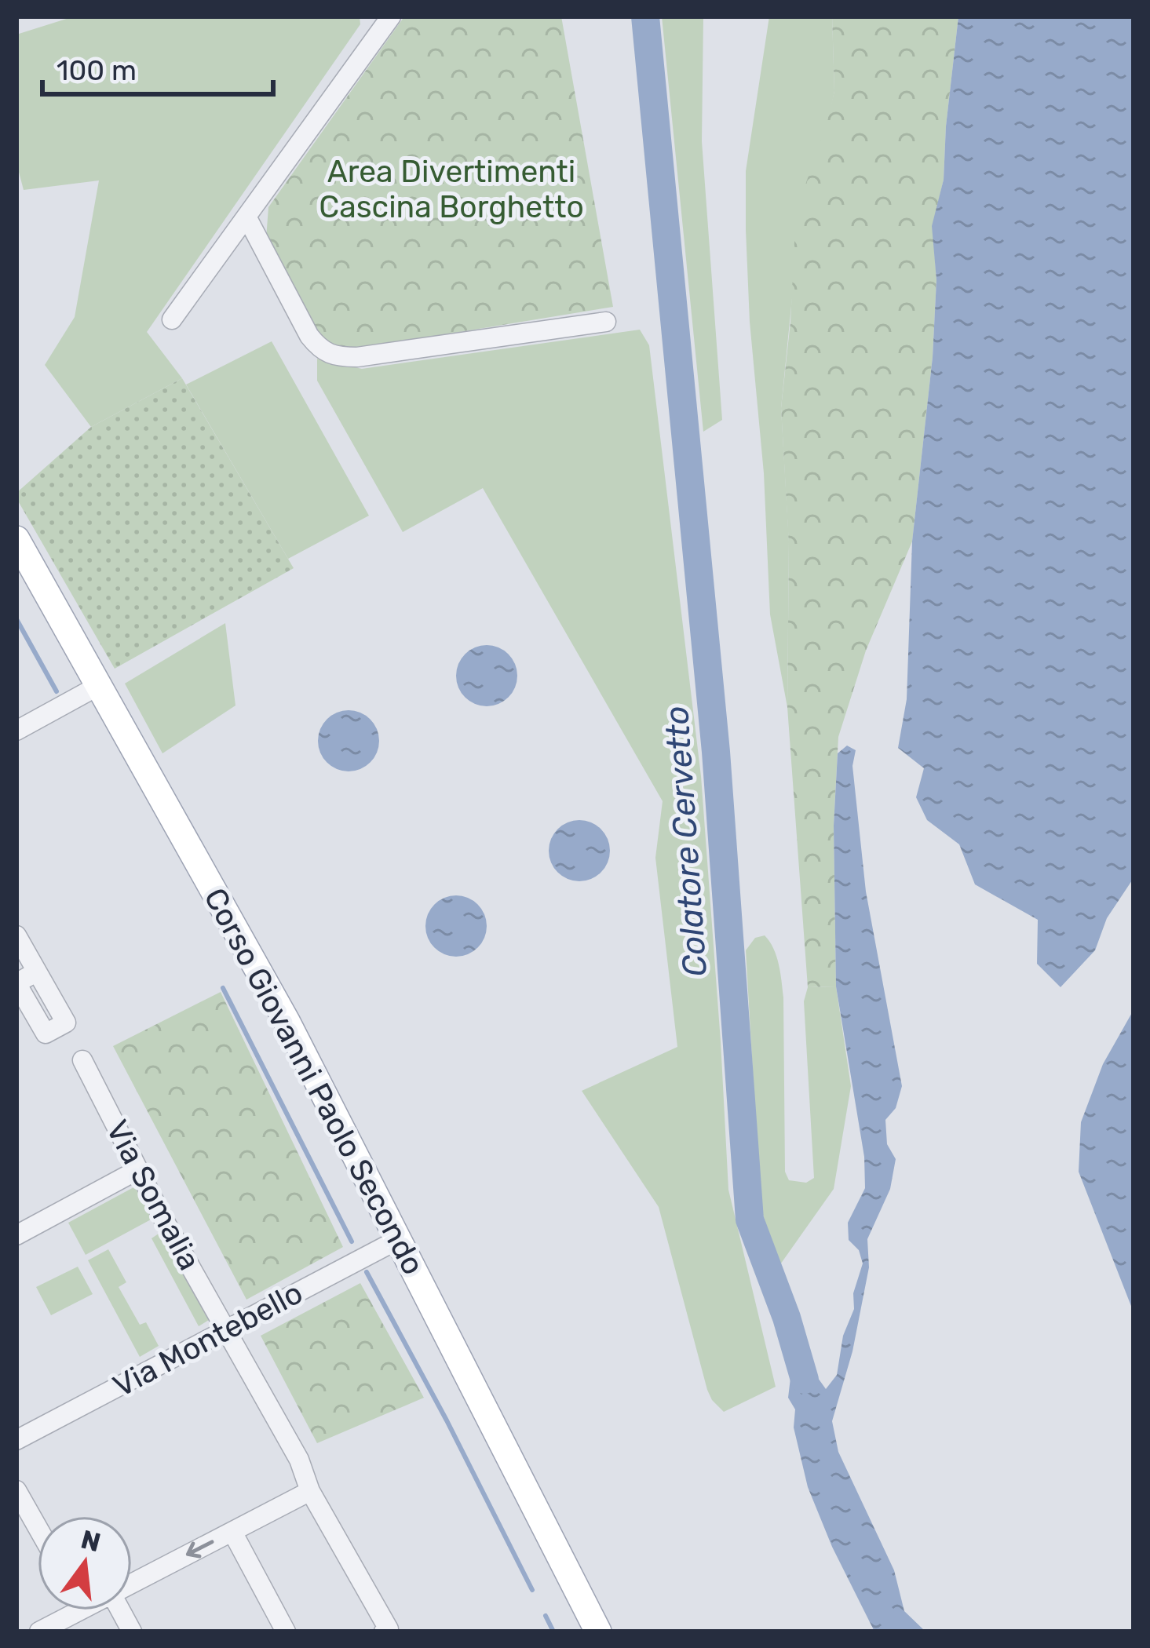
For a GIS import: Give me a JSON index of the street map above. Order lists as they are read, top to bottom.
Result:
{
  "streets": {
    "main road": ["Corso Giovanni Paolo Secondo"],
    "street": ["Via Somalia", "Via Montebello"]
  },
  "crossings": [
    ["Corso Giovanni Paolo Secondo", "Via Montebello"],
    ["Via Somalia", "Via Montebello"]
  ],
  "water": ["Colatore Cervetto"],
  "parks": ["Area Divertimenti Cascina Borghetto"],
  "scale_bar": "100 m",
  "north": "top"
}
